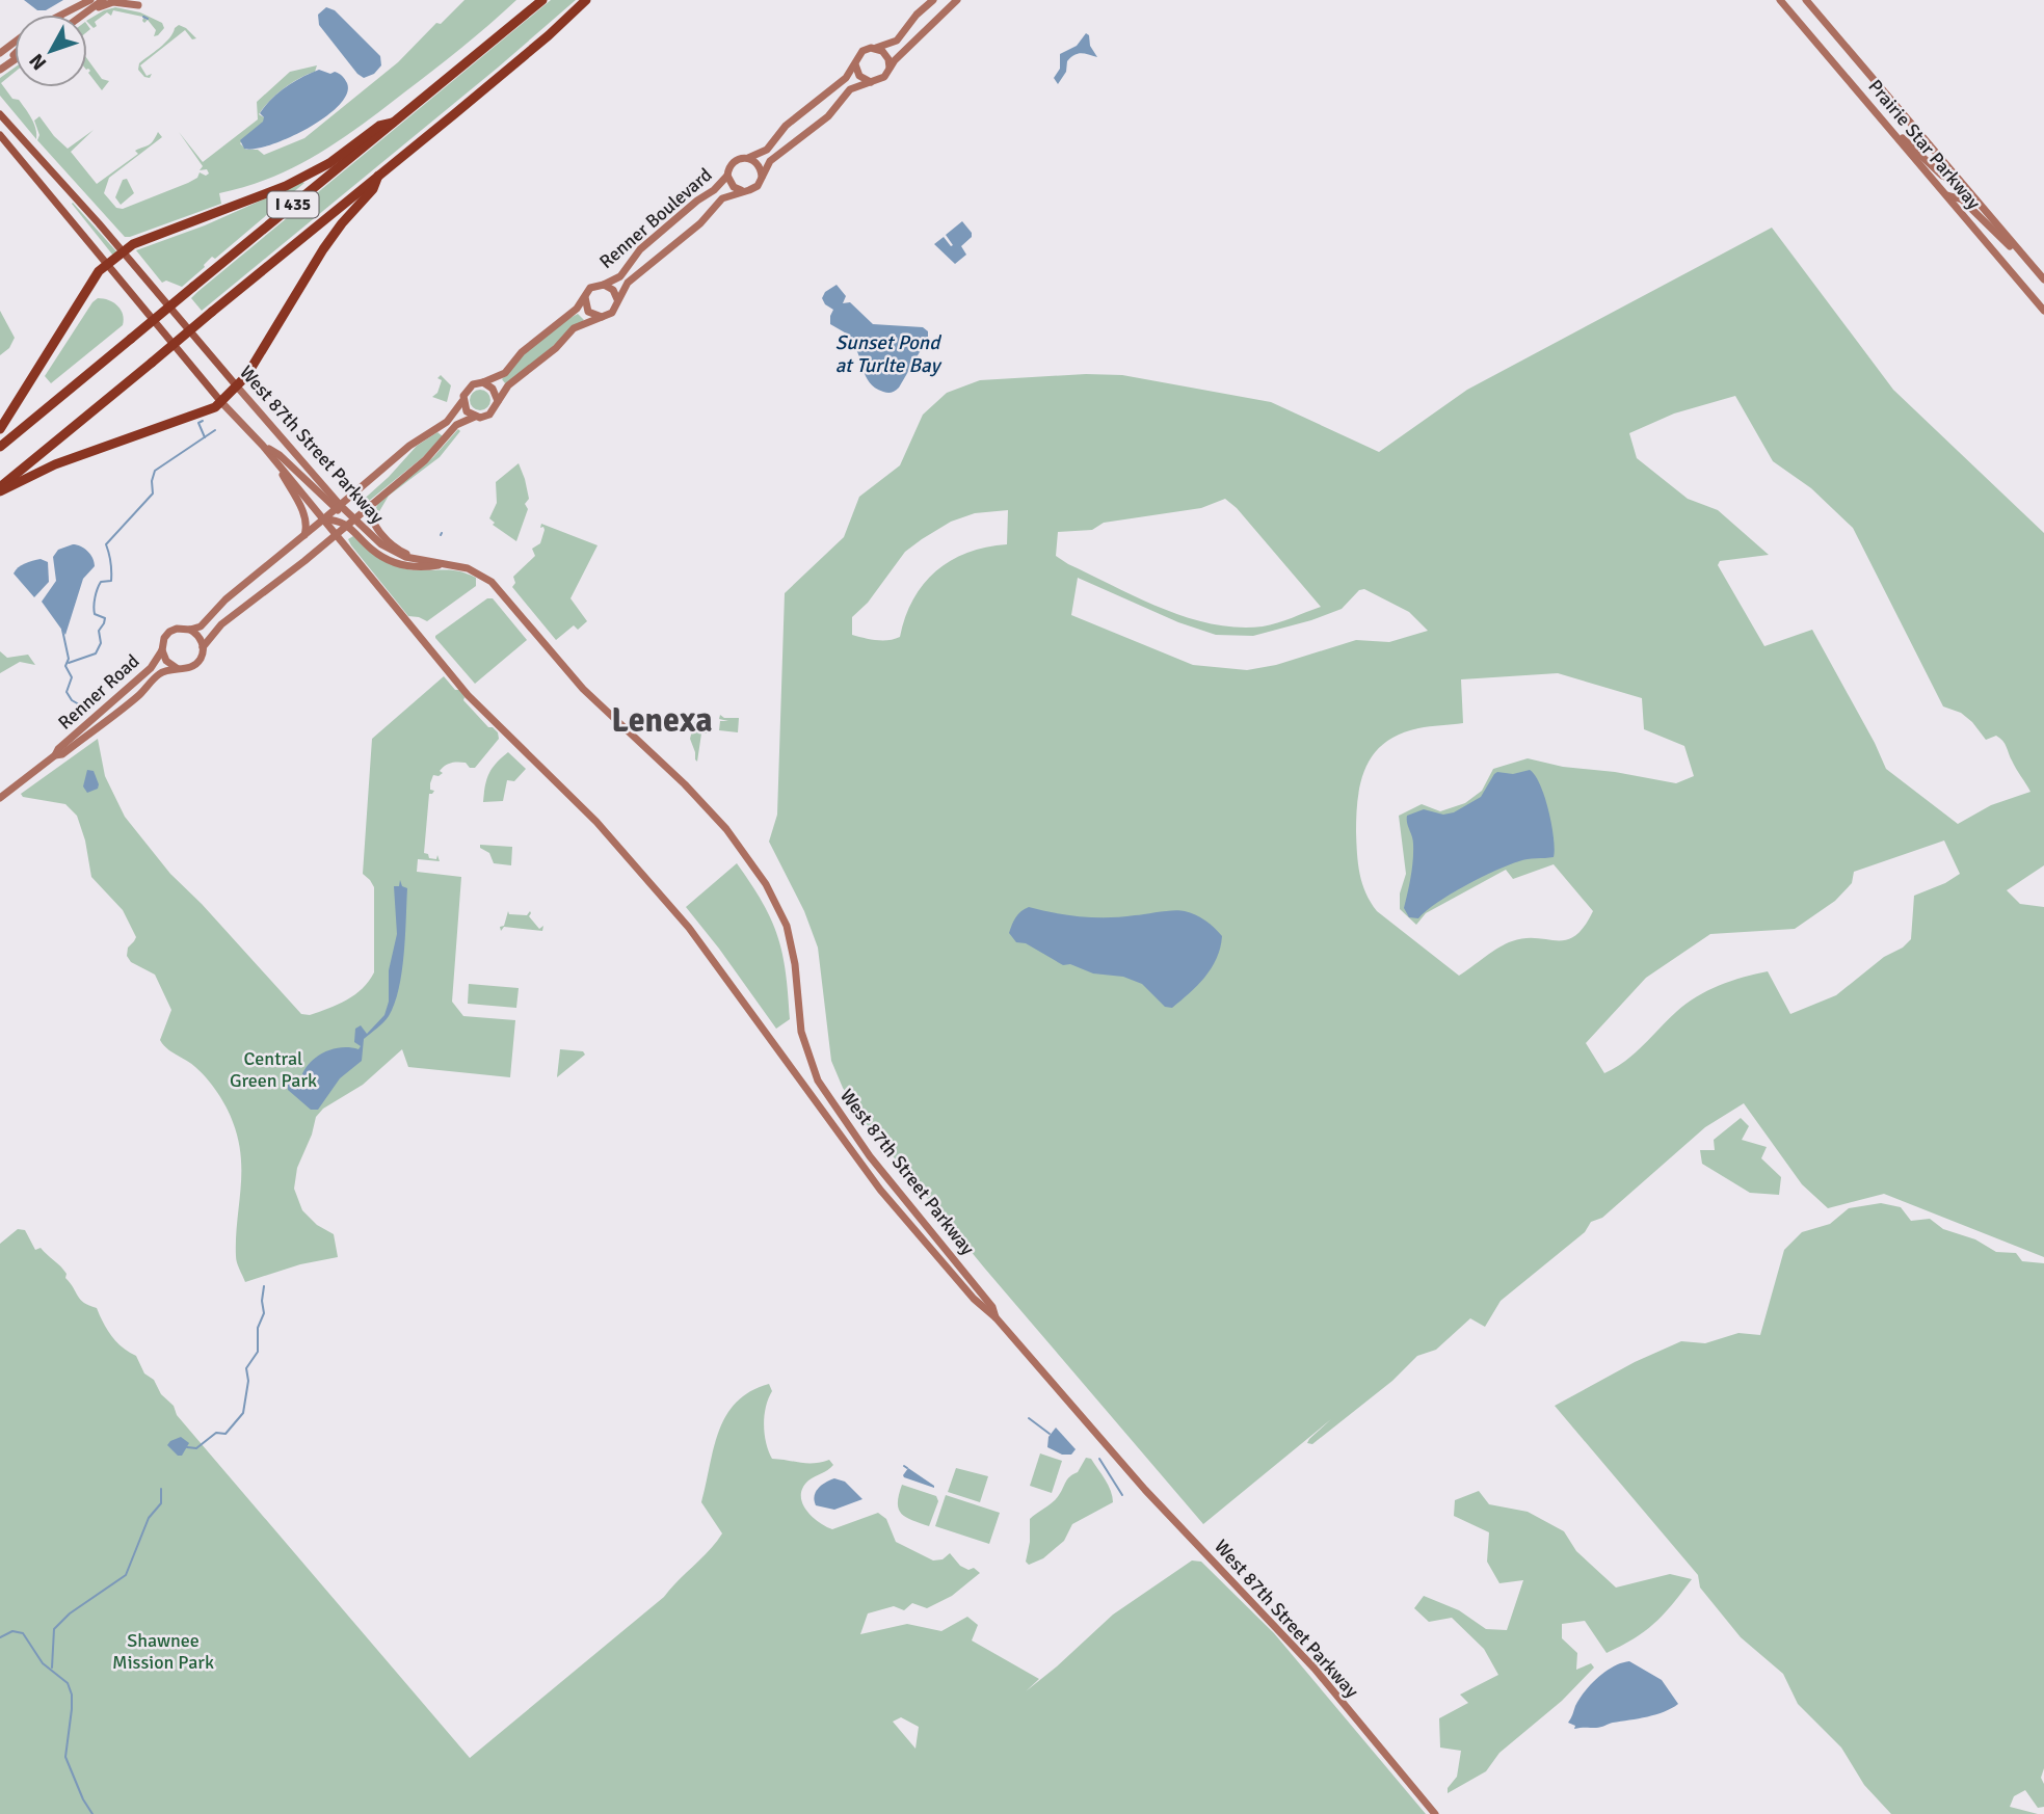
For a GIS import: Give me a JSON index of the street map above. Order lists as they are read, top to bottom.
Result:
{
  "streets": {
    "highway": ["I 435"],
    "main road": [
      "Prairie Star Parkway",
      "Renner Boulevard",
      "West 87th Street Parkway",
      "Renner Road"
    ]
  },
  "crossings": [
    ["West 87th Street Parkway", "Renner Road"]
  ],
  "districts": ["Lenexa"],
  "water": ["Sunset Pond at Turlte Bay"],
  "parks": ["Central Green Park", "Shawnee Mission Park"],
  "north": "bottom left"
}
